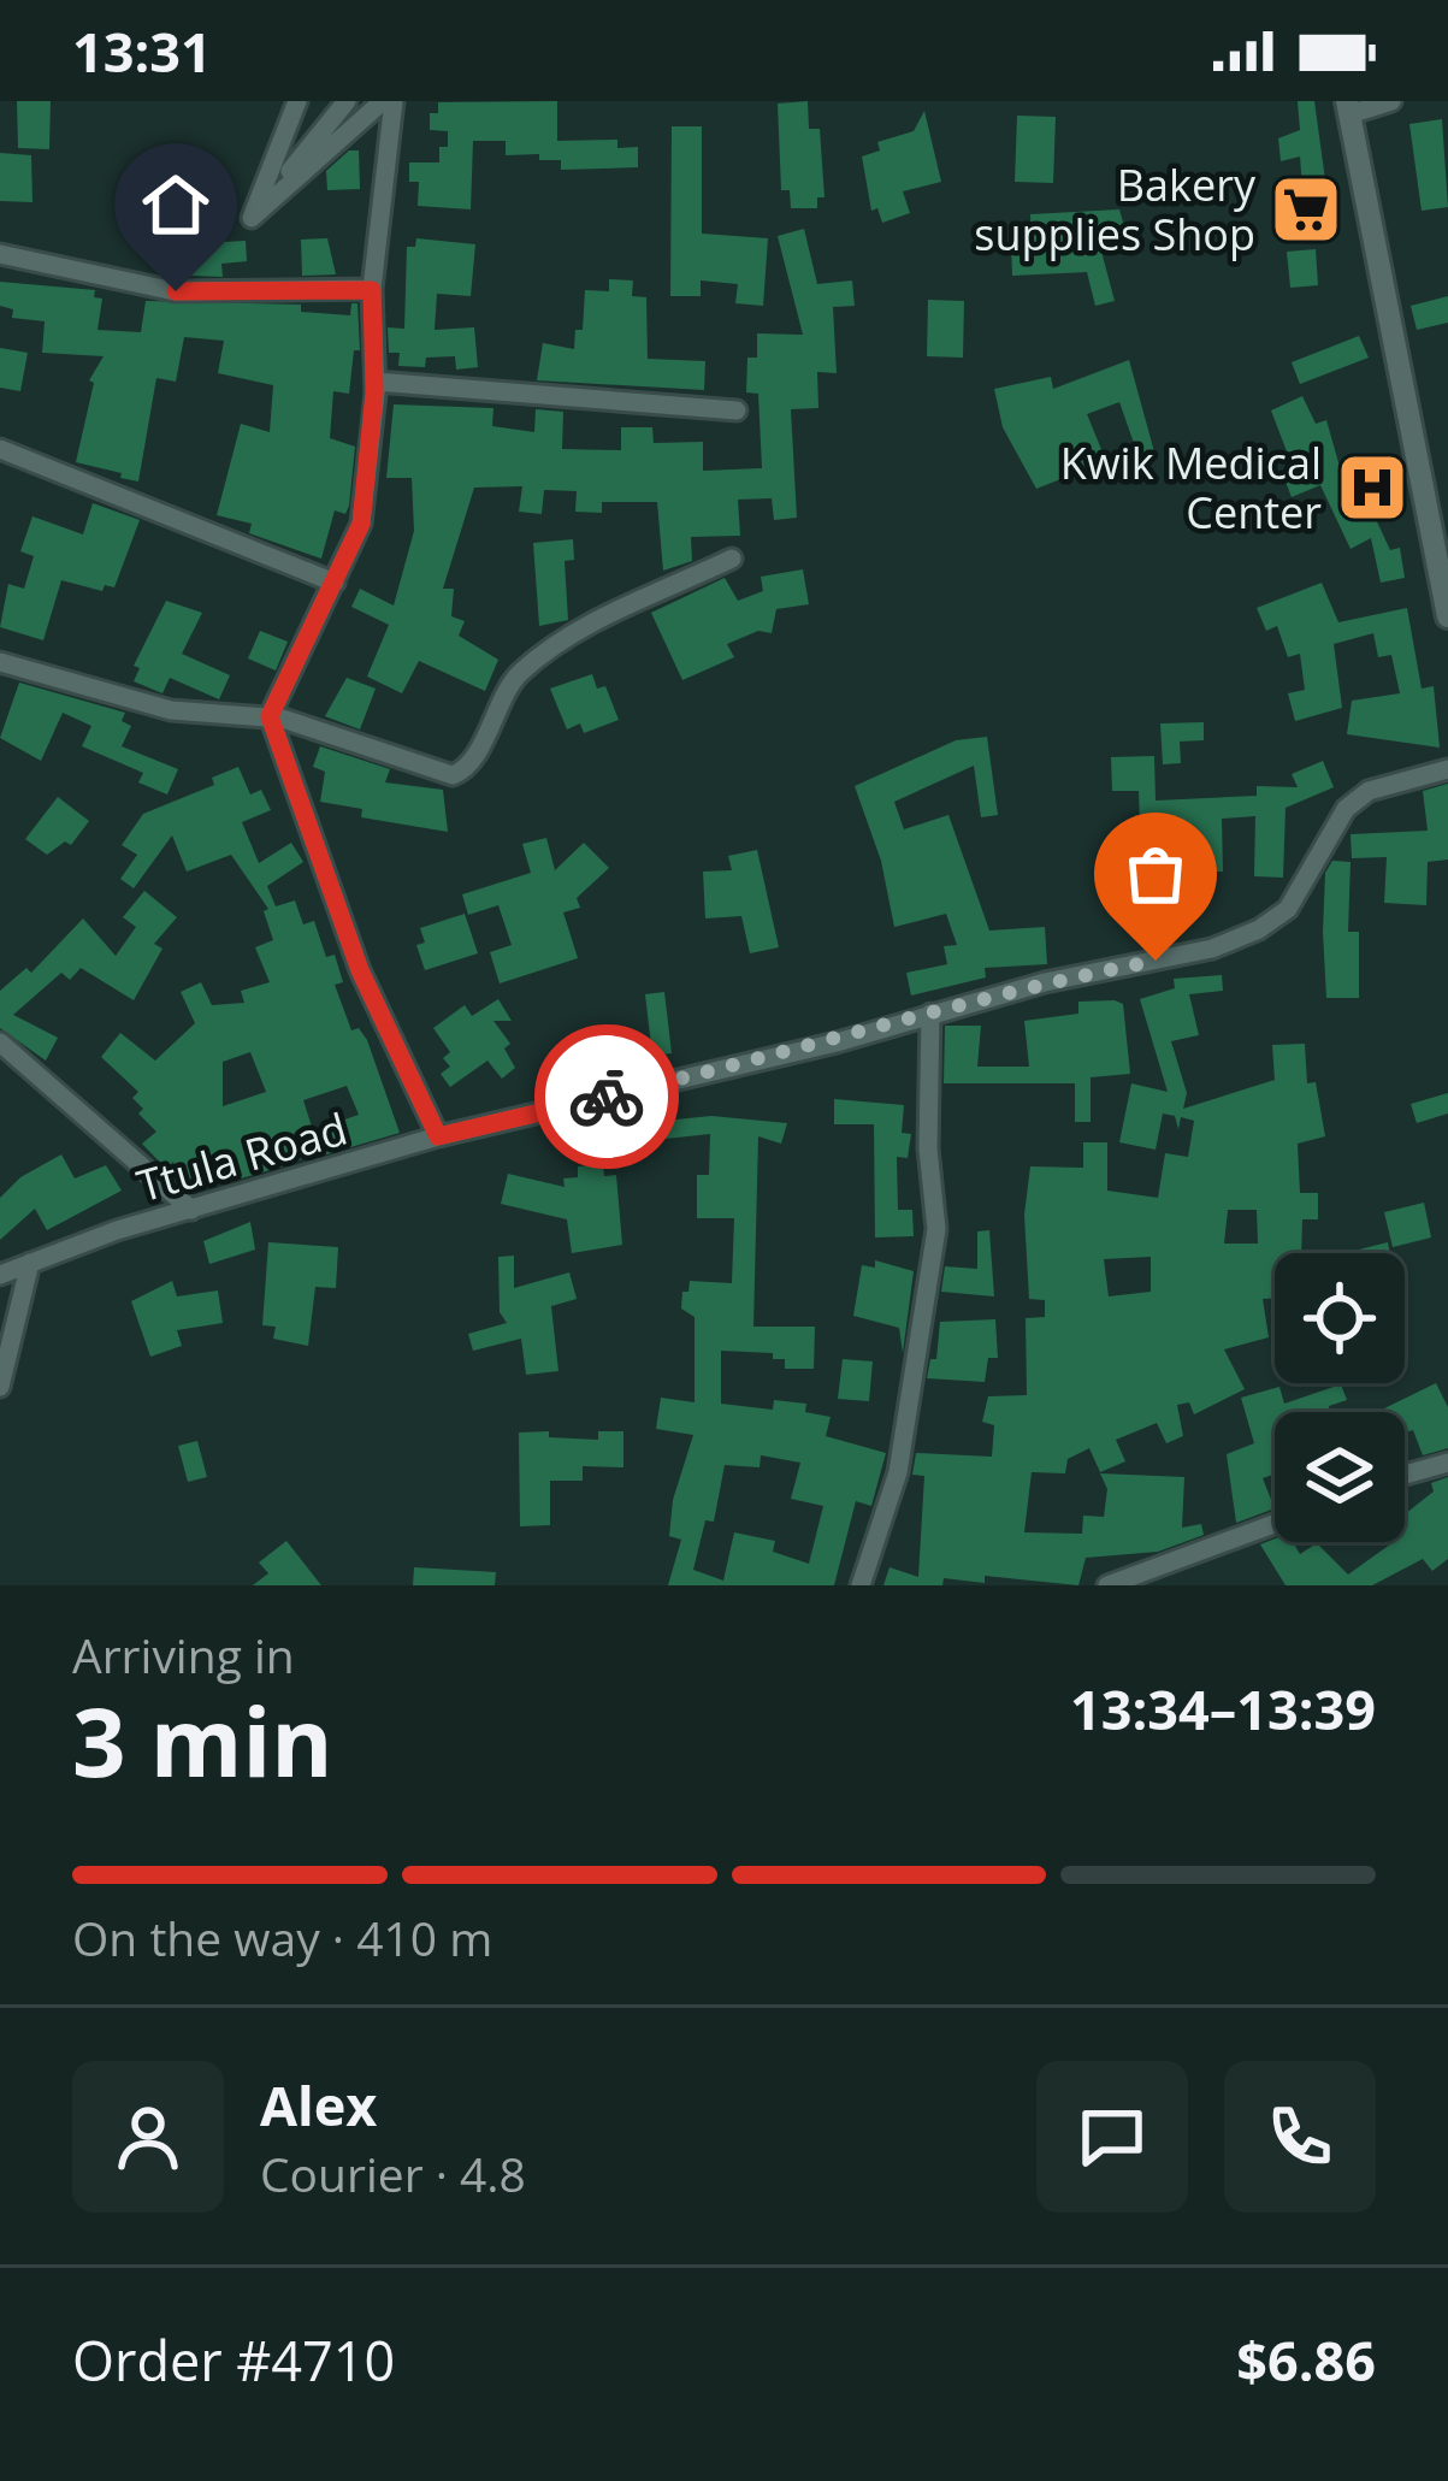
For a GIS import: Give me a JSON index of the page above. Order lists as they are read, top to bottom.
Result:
{
  "streets": {
    "street": ["Ttula Road"]
  },
  "places": {
    "supermarket": ["Bakery supplies Shop"],
    "hospital": ["Kwik Medical Center"]
  },
  "page": {
    "status": "13:31",
    "heading": ["3 min", "Arriving in", "13:34–13:39"],
    "panel": [
      "Alex",
      "Courier · 4.8",
      "Order #4710",
      "$6.86"
    ],
    "bar": "On the way · 410 m"
  }
}
